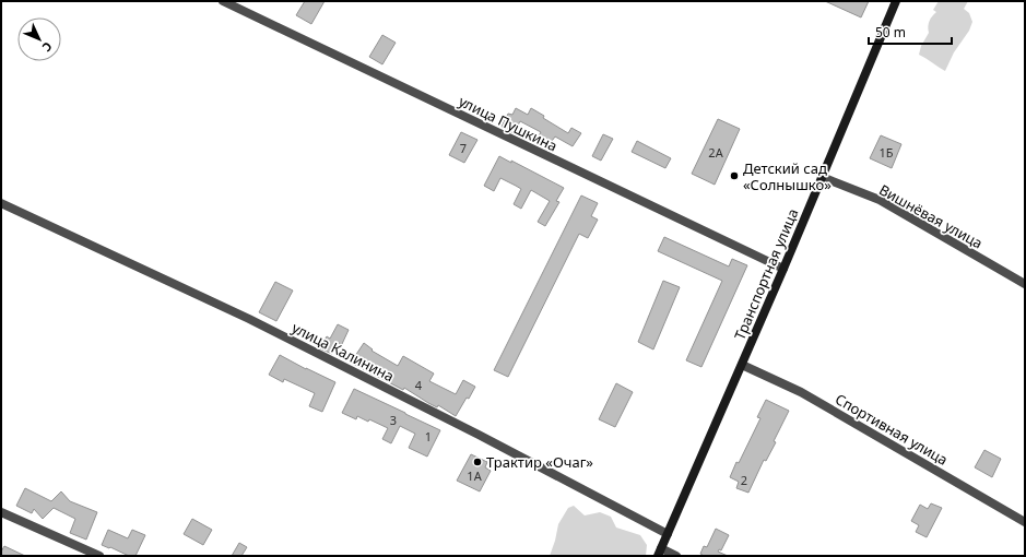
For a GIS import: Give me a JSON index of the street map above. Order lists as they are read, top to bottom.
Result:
{
  "streets": {
    "street": [
      "улица Пушкина",
      "Вишнёвая улица",
      "Транспортная улица",
      "улица Калинина",
      "Спортивная улица"
    ]
  },
  "crossings": [
    ["улица Пушкина", "Транспортная улица"],
    ["Вишнёвая улица", "Транспортная улица"],
    ["Транспортная улица", "улица Калинина"],
    ["Транспортная улица", "Спортивная улица"]
  ],
  "places": ["Детский сад «Солнышко»", "Трактир «Очаг»"],
  "house_numbers": [
    "7",
    "2А",
    "1Б",
    "4",
    "3",
    "1",
    "1А",
    "2"
  ],
  "scale_bar": "50 m",
  "north": "bottom right"
}
